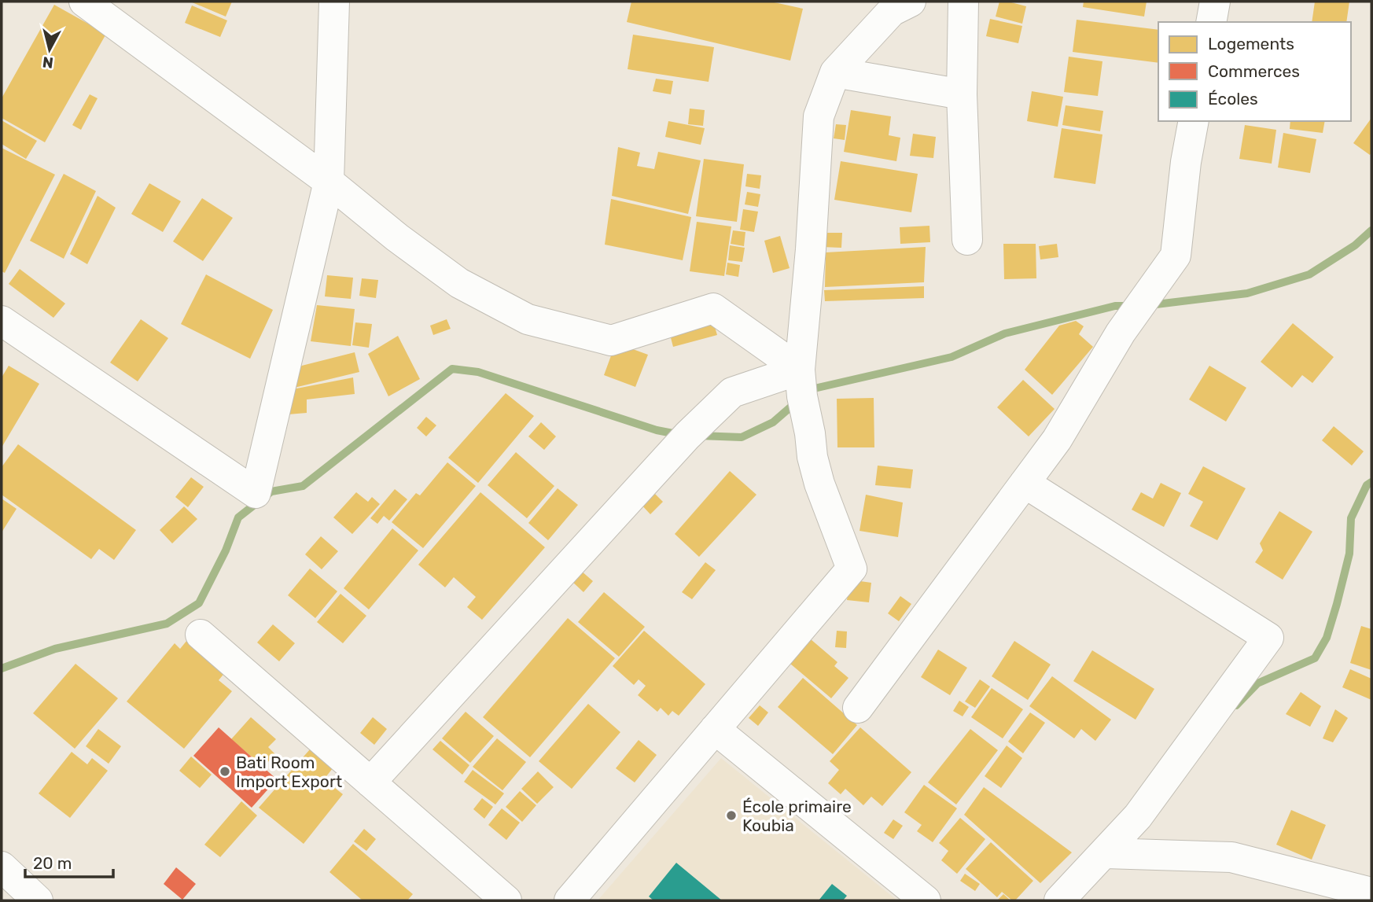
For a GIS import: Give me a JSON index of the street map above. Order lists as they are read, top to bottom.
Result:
{
  "places": ["Bati Room Import Export", "École primaire Koubia"],
  "legend": ["Logements", "Commerces", "Écoles"],
  "scale_bar": "20 m",
  "north": "bottom"
}
